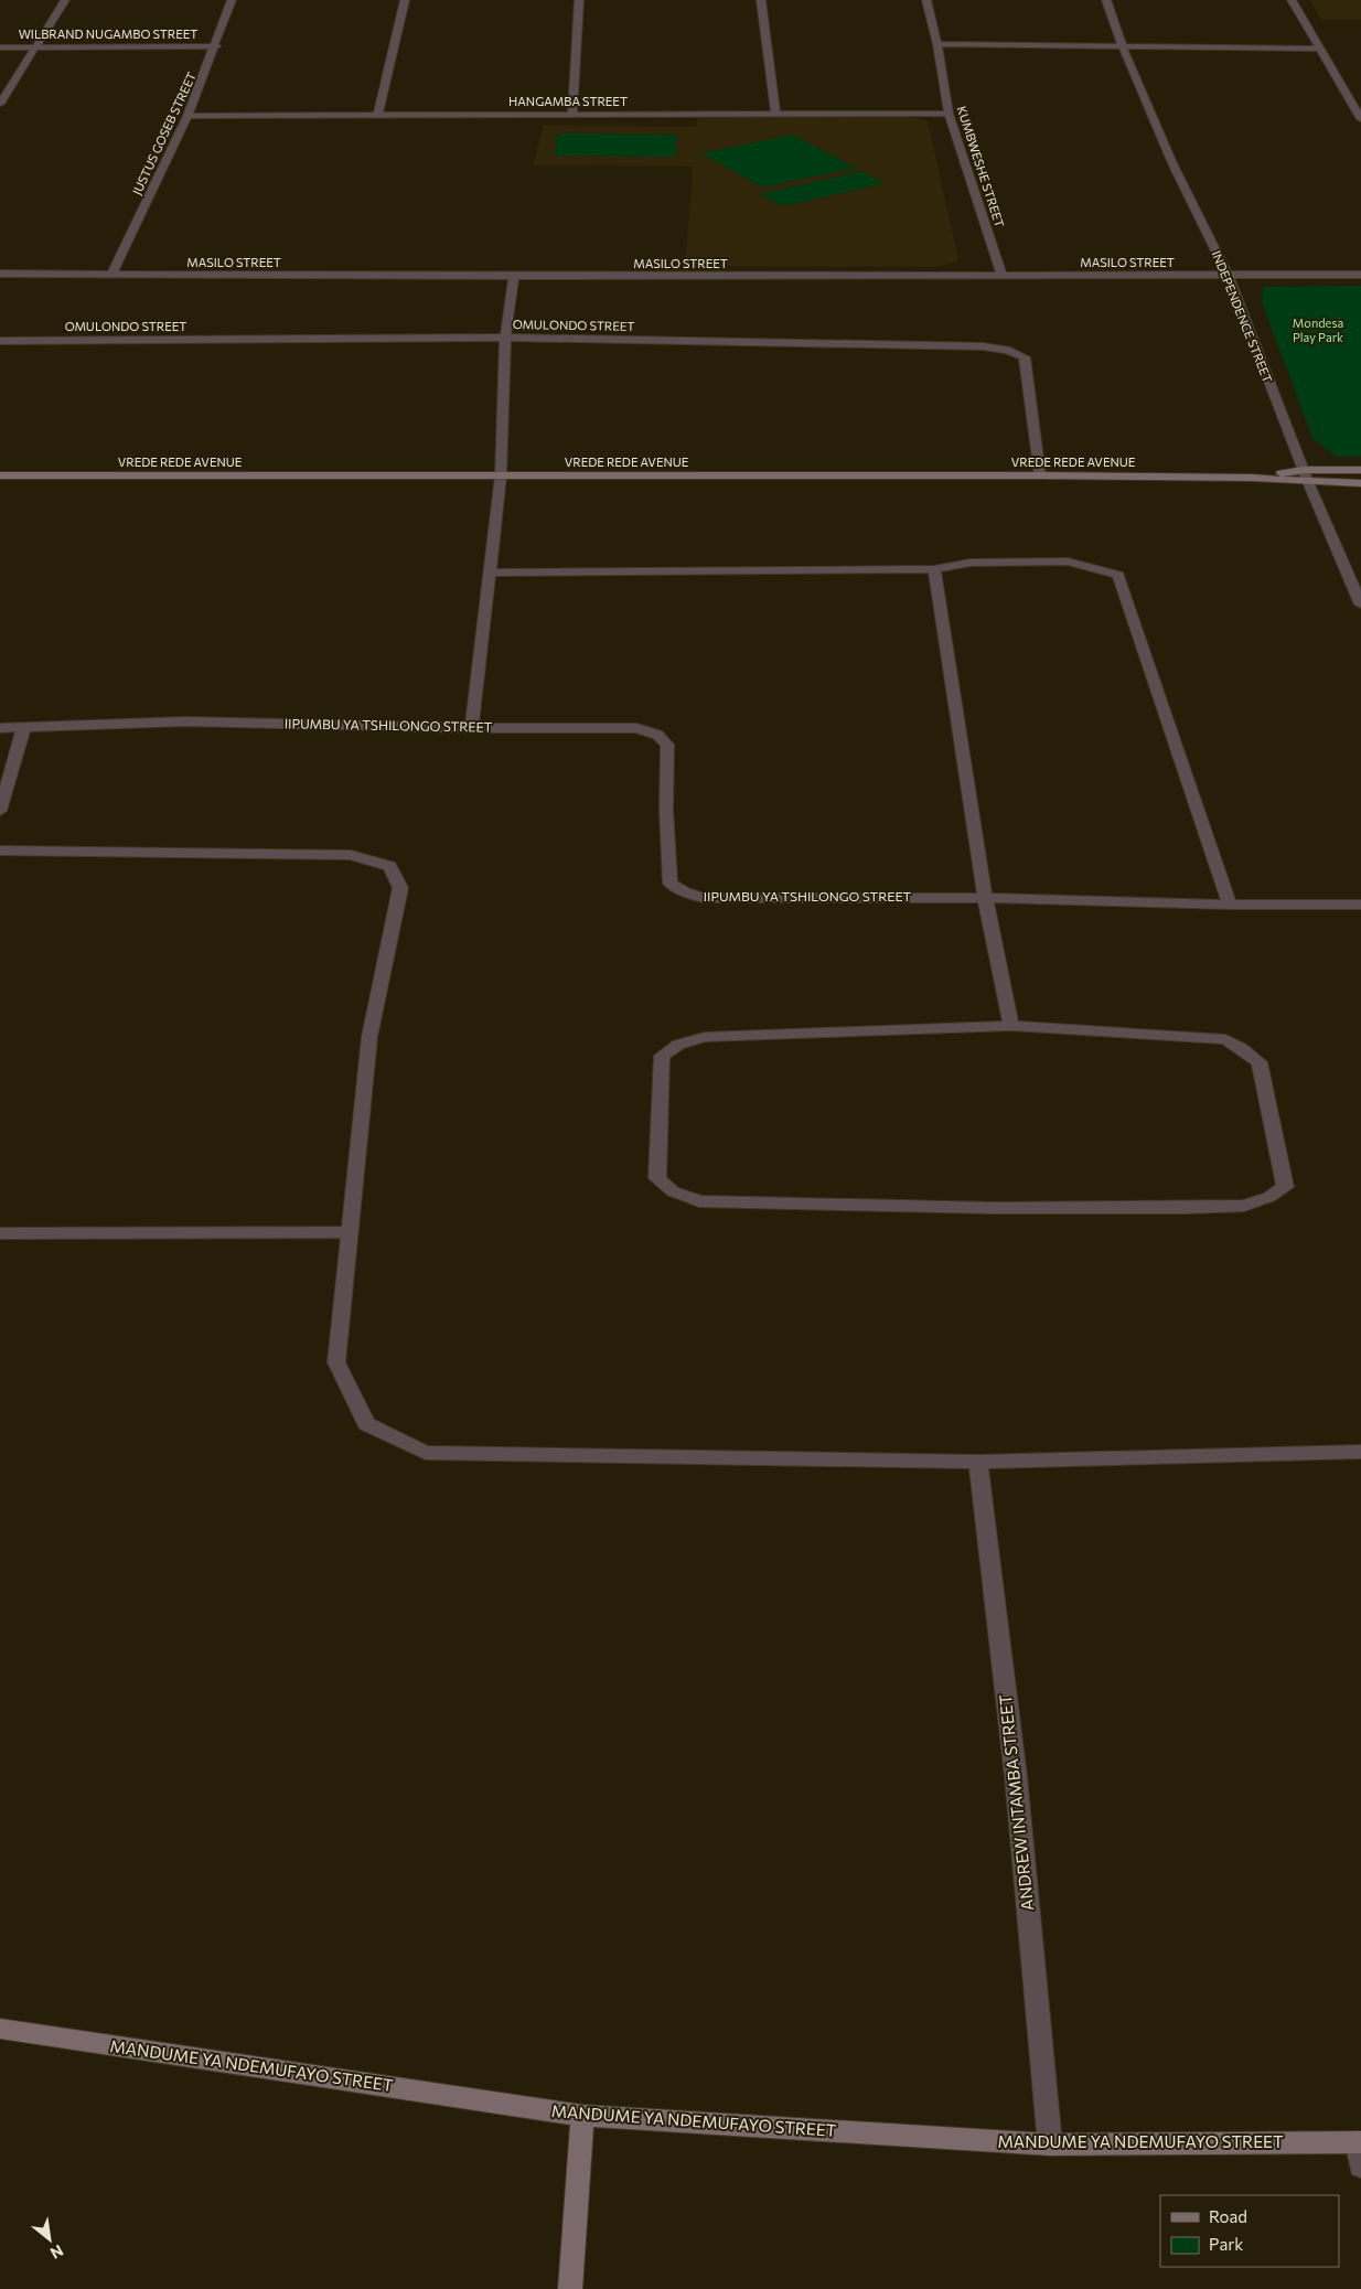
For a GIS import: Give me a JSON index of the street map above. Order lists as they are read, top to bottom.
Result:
{
  "streets": {
    "street": [
      "WILBRAND NUGAMBO STREET",
      "HANGAMBA STREET",
      "JUSTUS GOSEB STREET",
      "KUMBWESHE STREET",
      "MASILO STREET",
      "INDEPENDENCE STREET",
      "OMULONDO STREET",
      "VREDE REDE AVENUE",
      "IIPUMBU YA TSHILONGO STREET",
      "ANDREW INTAMBA STREET",
      "MANDUME YA NDEMUFAYO STREET"
    ]
  },
  "crossings": [
    ["WILBRAND NUGAMBO STREET", "JUSTUS GOSEB STREET"],
    ["HANGAMBA STREET", "JUSTUS GOSEB STREET"],
    ["HANGAMBA STREET", "KUMBWESHE STREET"],
    ["JUSTUS GOSEB STREET", "MASILO STREET"],
    ["KUMBWESHE STREET", "MASILO STREET"],
    ["MASILO STREET", "INDEPENDENCE STREET"],
    ["INDEPENDENCE STREET", "VREDE REDE AVENUE"],
    ["OMULONDO STREET", "VREDE REDE AVENUE"],
    ["ANDREW INTAMBA STREET", "MANDUME YA NDEMUFAYO STREET"]
  ],
  "parks": ["Mondesa Play Park"],
  "legend": ["Road", "Park"],
  "north": "bottom right"
}
